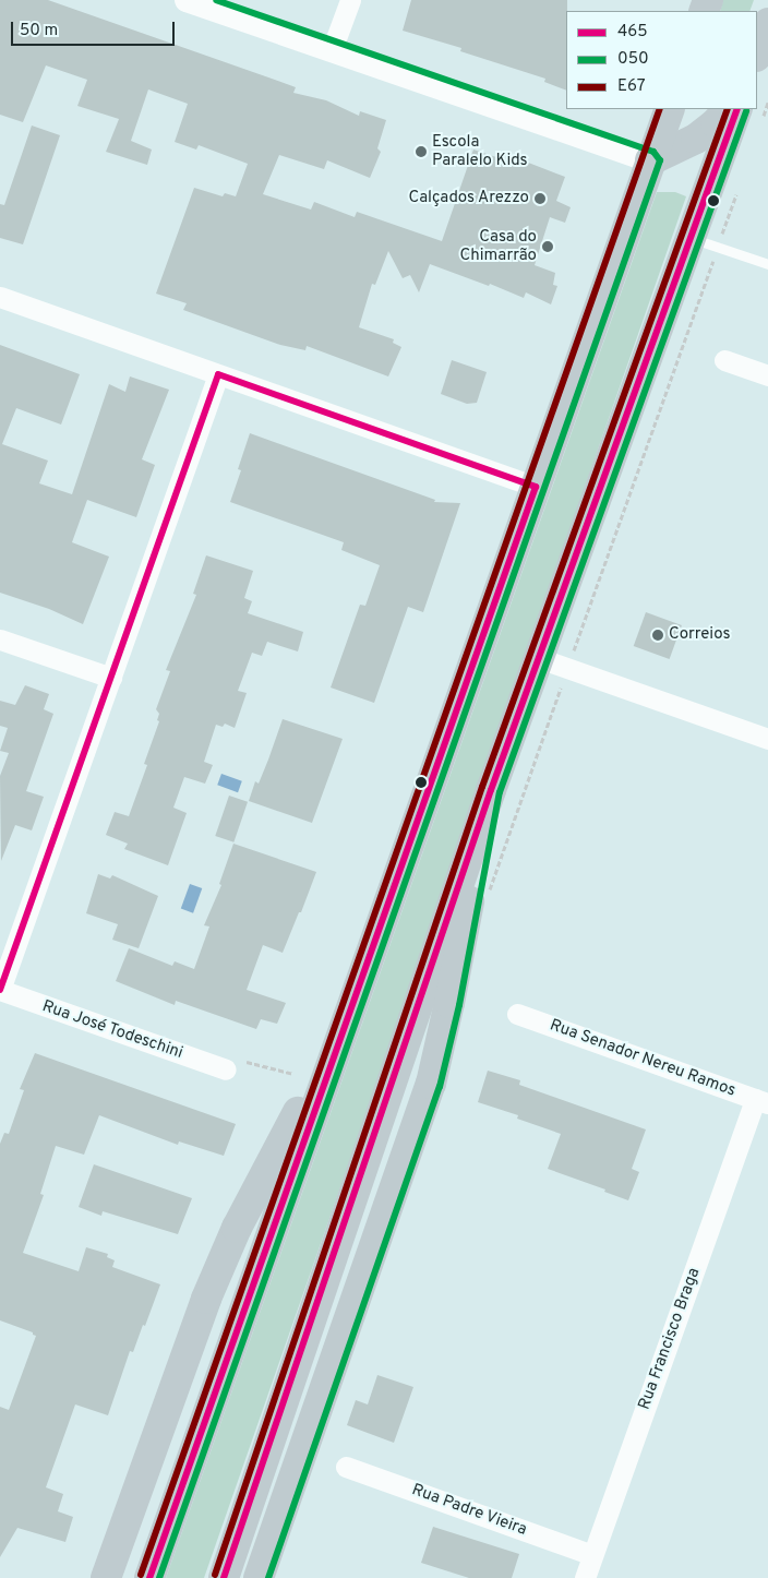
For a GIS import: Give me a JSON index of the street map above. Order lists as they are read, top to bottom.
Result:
{
  "streets": {
    "street": [
      "Rua José Todeschini",
      "Rua Senador Nereu Ramos",
      "Rua Francisco Braga",
      "Rua Padre Vieira"
    ]
  },
  "crossings": [
    ["Rua Senador Nereu Ramos", "Rua Francisco Braga"],
    ["Rua Francisco Braga", "Rua Padre Vieira"]
  ],
  "places": [
    "Escola Paralelo Kids",
    "Calçados Arezzo",
    "Casa do Chimarrão",
    "Correios"
  ],
  "lines": ["transit line 050", "transit line 465", "transit line E67"],
  "legend": ["465", "050", "E67"],
  "scale_bar": "50 m"
}
